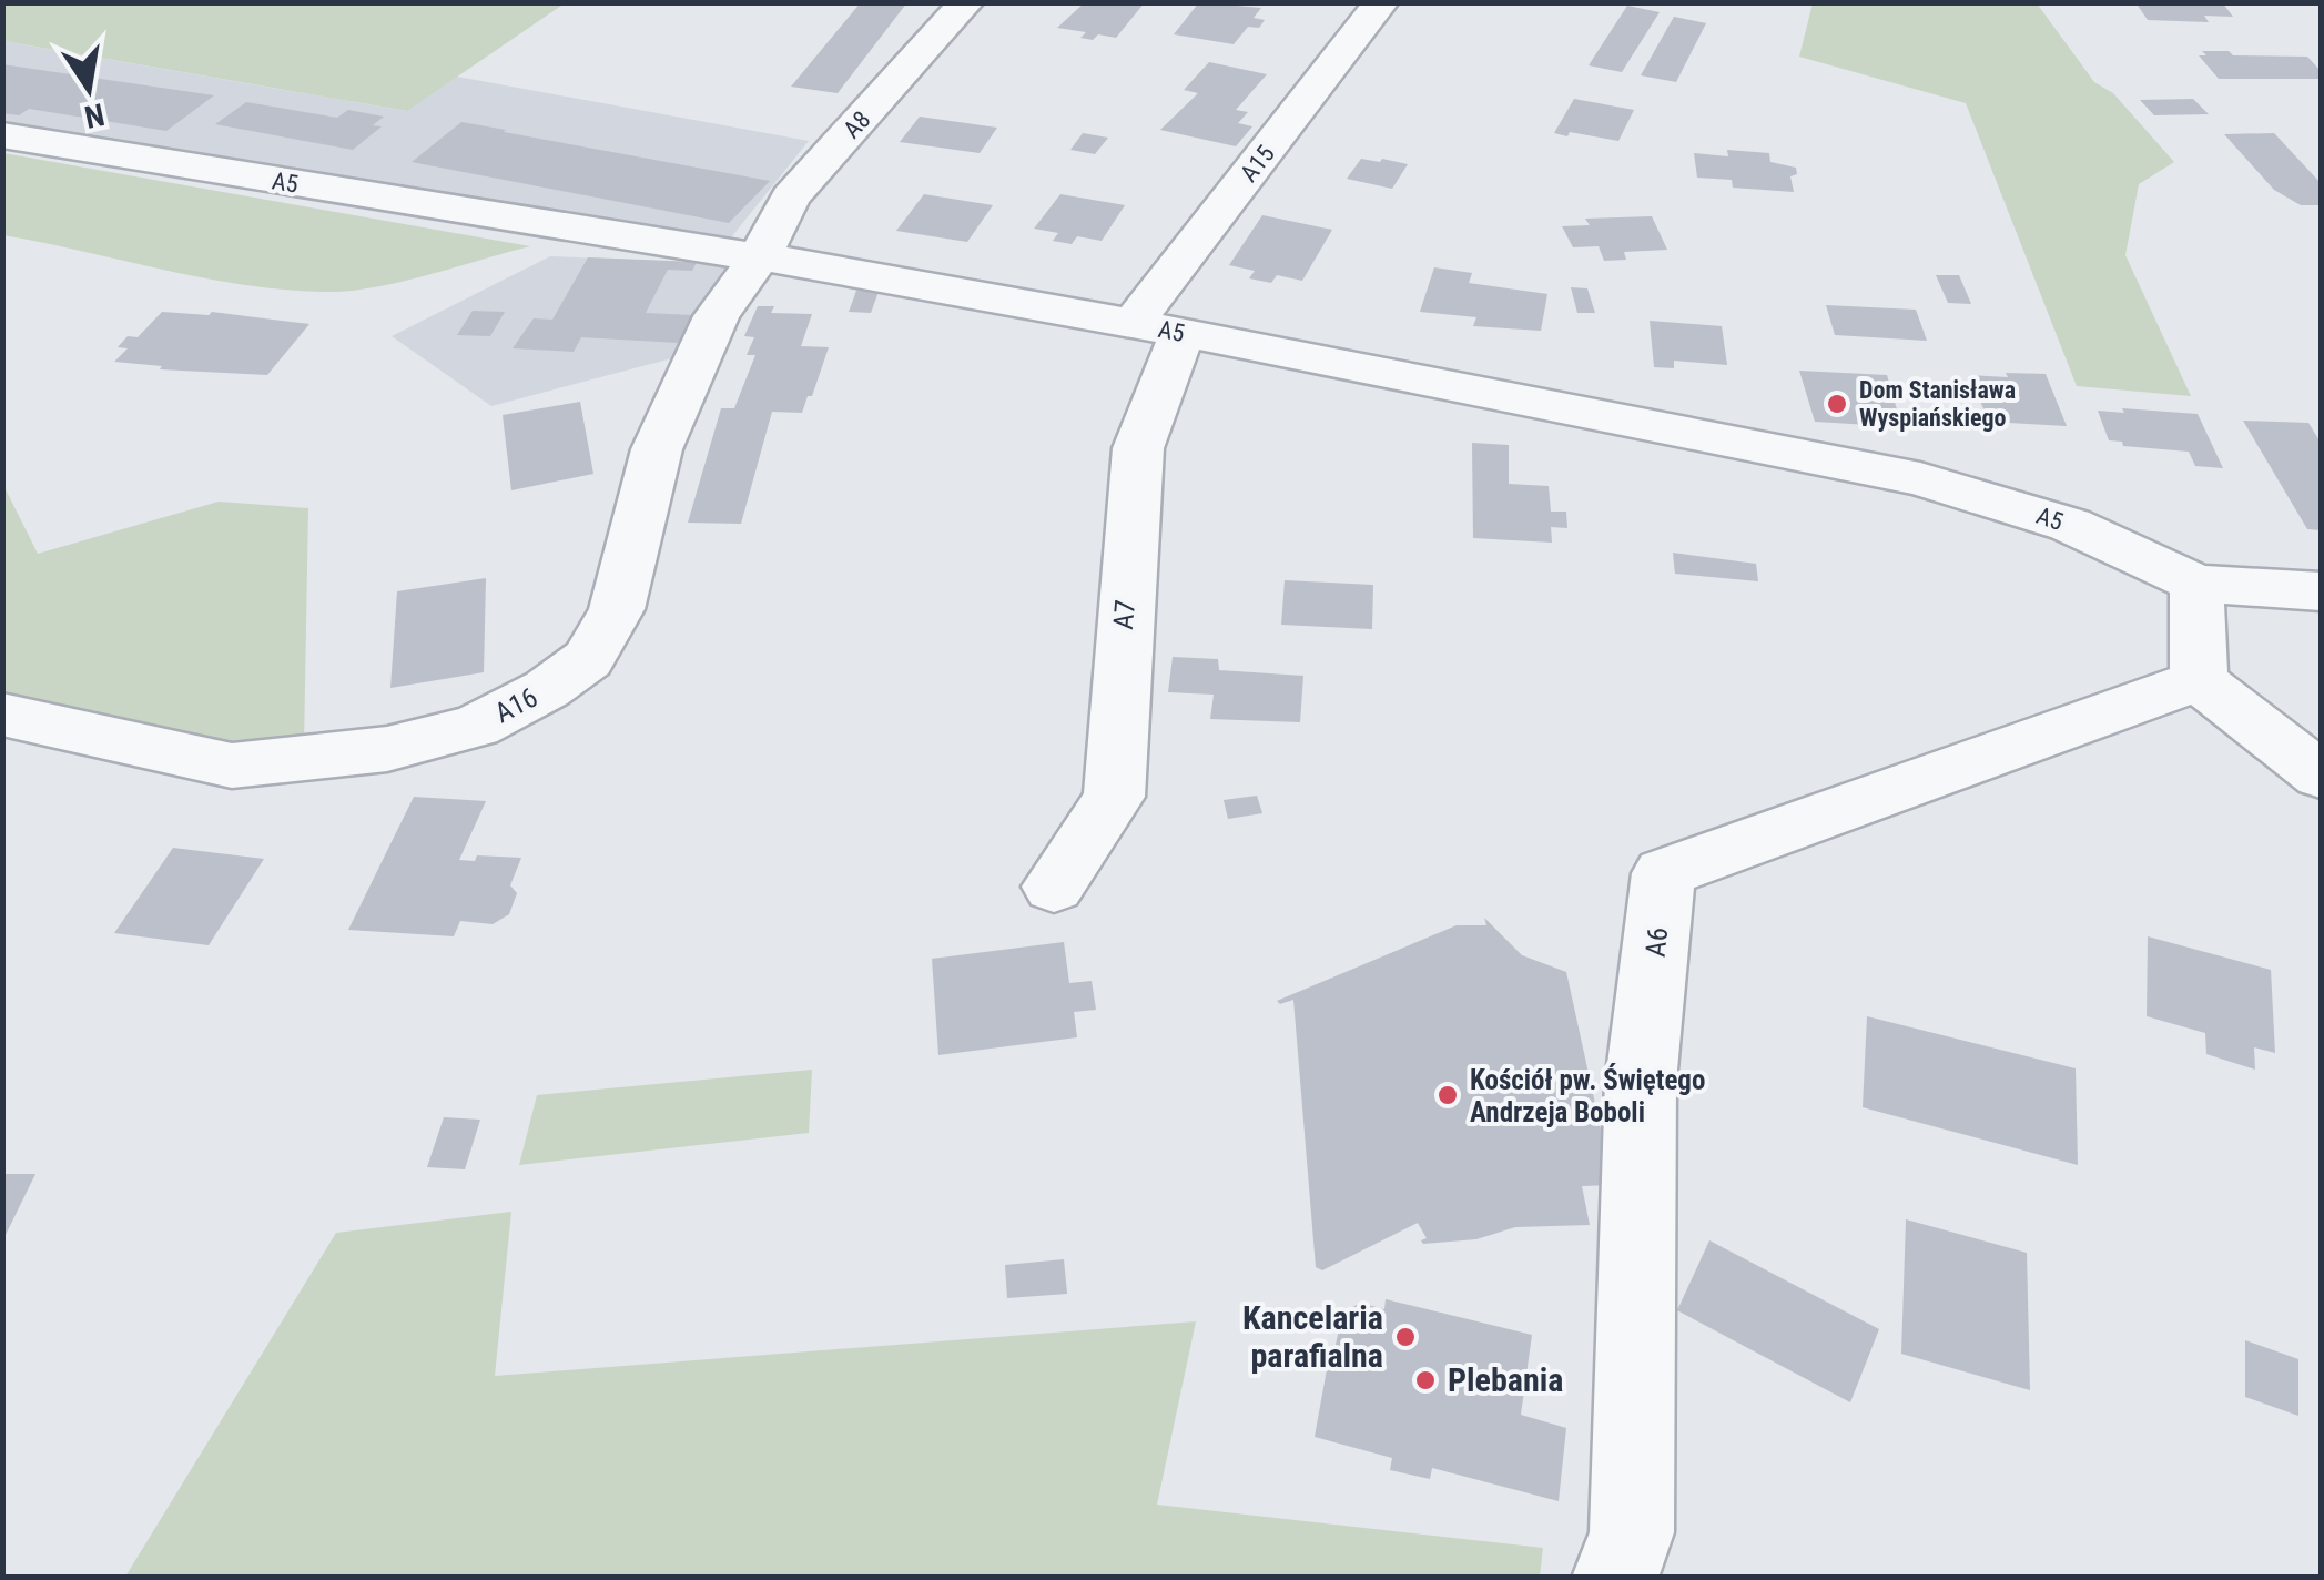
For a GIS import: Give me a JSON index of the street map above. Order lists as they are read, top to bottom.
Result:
{
  "streets": {
    "street": [
      "A8",
      "A15",
      "A5",
      "A7",
      "A16",
      "A6"
    ]
  },
  "crossings": [
    ["A8", "A5"],
    ["A8", "A16"],
    ["A15", "A5"],
    ["A15", "A7"],
    ["A5", "A7"],
    ["A5", "A16"]
  ],
  "places": [
    "Dom Stanisława Wyspiańskiego",
    "Kościół pw. Świętego Andrzeja Boboli",
    "Kancelaria parafialna",
    "Plebania"
  ],
  "north": "bottom"
}
